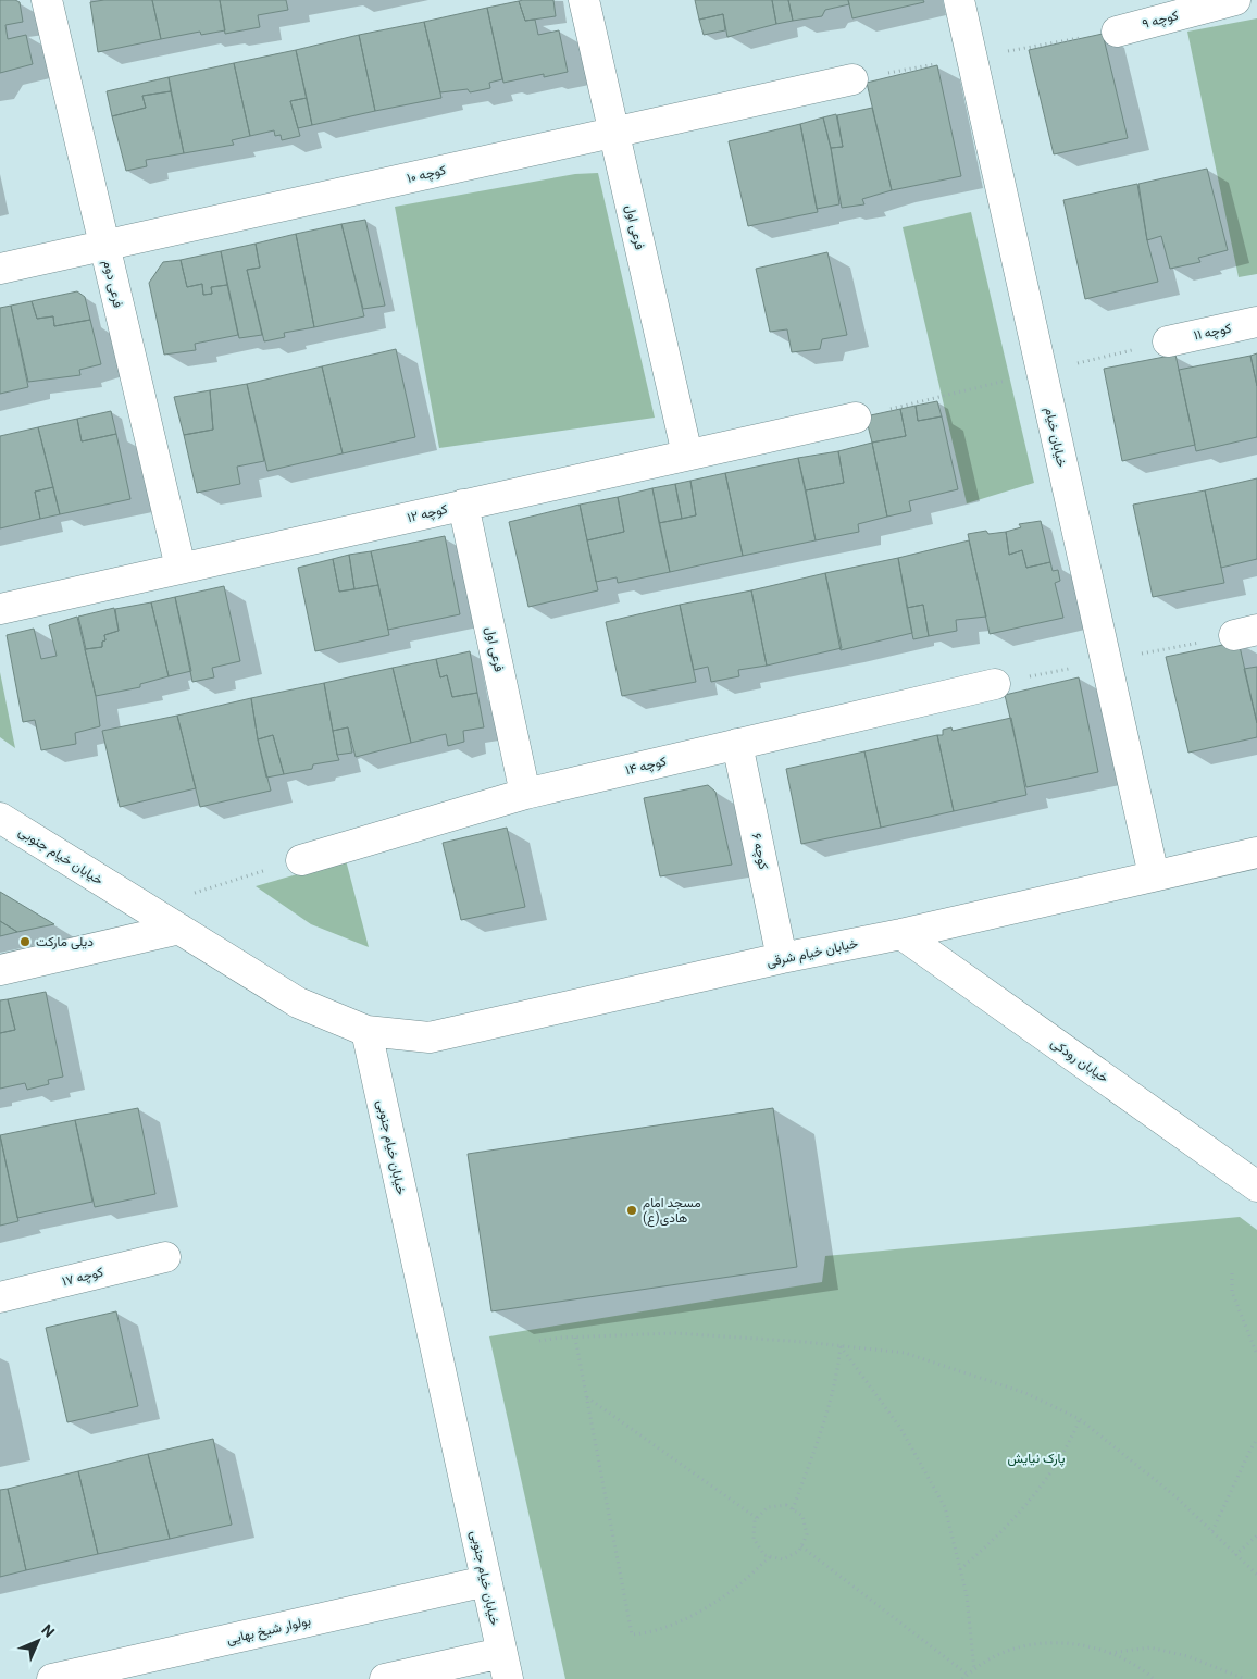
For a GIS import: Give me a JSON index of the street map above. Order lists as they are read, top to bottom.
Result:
{
  "streets": {
    "street": [
      "کوچه ۹",
      "کوچه ۱۰",
      "فرعی اول",
      "فرعی دوم",
      "کوچه ۱۱",
      "خیابان خیام",
      "کوچه ۱۲",
      "کوچه ۱۴",
      "کوچه ۶",
      "خیابان خیام جنوبی",
      "خیابان خیام شرقی",
      "خیابان رودکی",
      "کوچه ۱۷",
      "بولوار شیخ بهایی"
    ]
  },
  "crossings": [
    ["کوچه ۱۰", "فرعی اول"],
    ["کوچه ۱۰", "فرعی دوم"],
    ["فرعی اول", "کوچه ۱۲"],
    ["فرعی اول", "کوچه ۱۴"],
    ["فرعی دوم", "کوچه ۱۲"],
    ["خیابان خیام", "خیابان خیام شرقی"],
    ["کوچه ۱۴", "کوچه ۶"],
    ["کوچه ۶", "خیابان خیام شرقی"],
    ["خیابان خیام جنوبی", "خیابان خیام شرقی"],
    ["خیابان خیام جنوبی", "بولوار شیخ بهایی"],
    ["خیابان خیام شرقی", "خیابان رودکی"]
  ],
  "parks": ["پارک نیایش"],
  "places": ["دیلی مارکت", "مسجد امام هادی(ع)"],
  "north": "top right"
}
